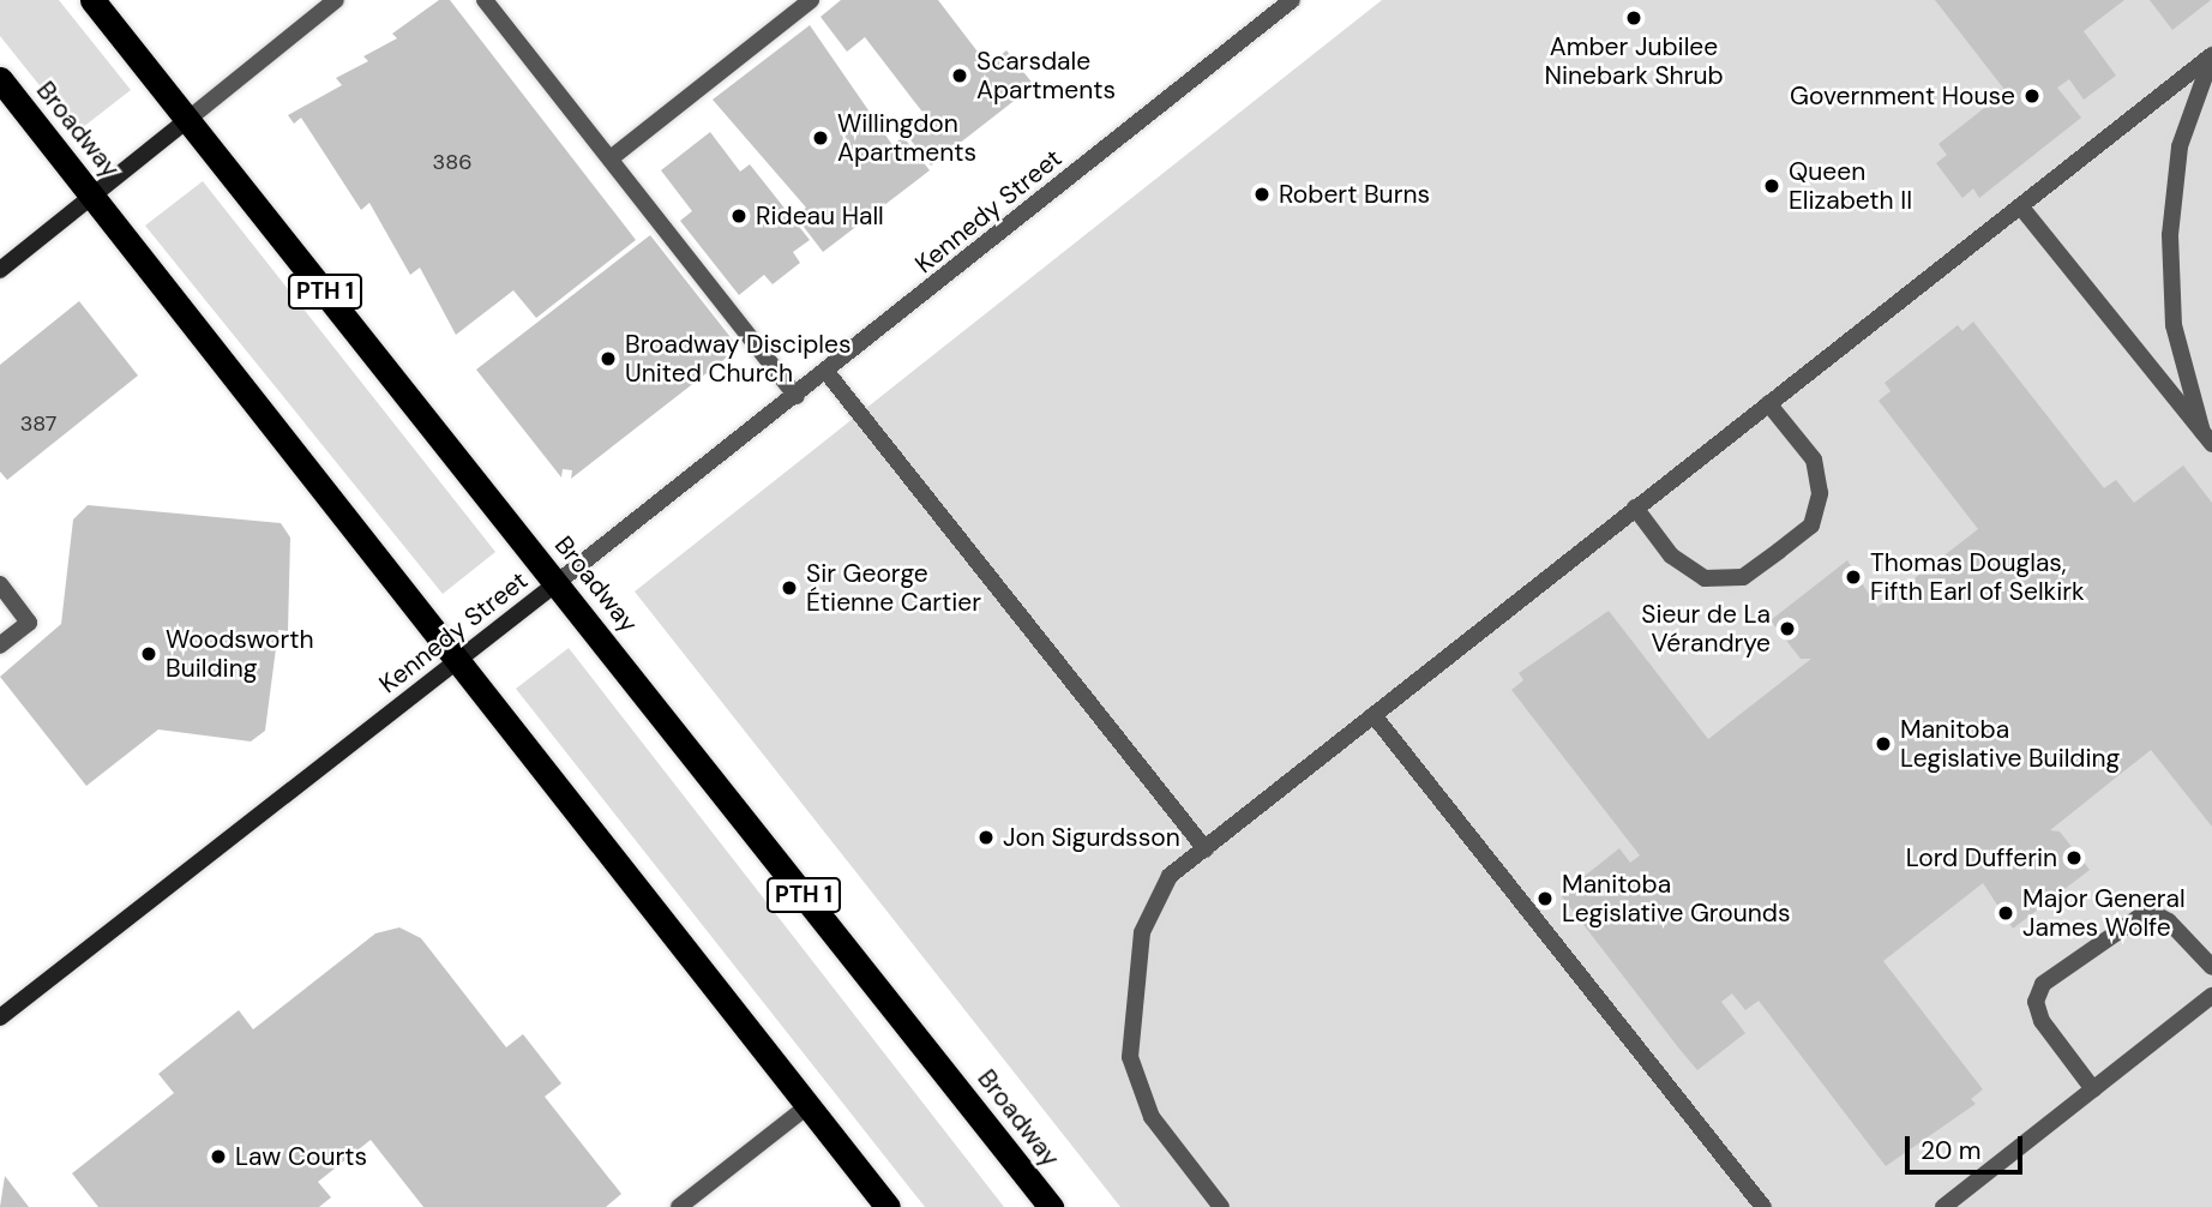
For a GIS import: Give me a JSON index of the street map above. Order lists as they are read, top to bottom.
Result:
{
  "streets": {
    "highway": ["Broadway", "PTH 1"],
    "street": ["Kennedy Street"]
  },
  "crossings": [
    ["Broadway", "Kennedy Street"]
  ],
  "places": [
    "Amber Jubilee Ninebark Shrub",
    "Scarsdale Apartments",
    "Government House",
    "Willingdon Apartments",
    "Queen Elizabeth II",
    "Robert Burns",
    "Rideau Hall",
    "Broadway Disciples United Church",
    "Thomas Douglas, Fifth Earl of Selkirk",
    "Sir George Étienne Cartier",
    "Sieur de La Vérandrye",
    "Woodsworth Building",
    "Manitoba Legislative Building",
    "Jon Sigurdsson",
    "Lord Dufferin",
    "Manitoba Legislative Grounds",
    "Major General James Wolfe",
    "Law Courts"
  ],
  "house_numbers": ["386", "387"],
  "scale_bar": "20 m"
}
